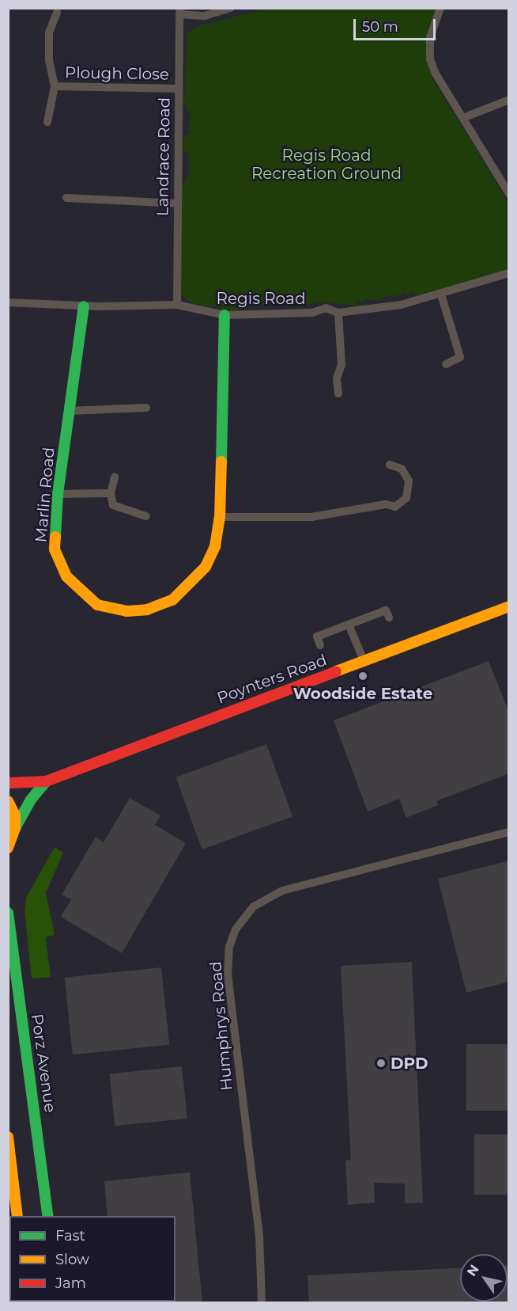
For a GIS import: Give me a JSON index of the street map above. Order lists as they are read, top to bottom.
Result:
{
  "streets": {
    "street": [
      "Plough Close",
      "Landrace Road",
      "Regis Road",
      "Marlin Road",
      "Poynters Road",
      "Humphrys Road",
      "Porz Avenue"
    ]
  },
  "crossings": [
    ["Plough Close", "Landrace Road"],
    ["Landrace Road", "Regis Road"],
    ["Regis Road", "Marlin Road"]
  ],
  "parks": ["Regis Road Recreation Ground"],
  "places": ["Woodside Estate", "DPD"],
  "legend": ["Fast", "Slow", "Jam"],
  "scale_bar": "50 m",
  "north": "top left"
}
